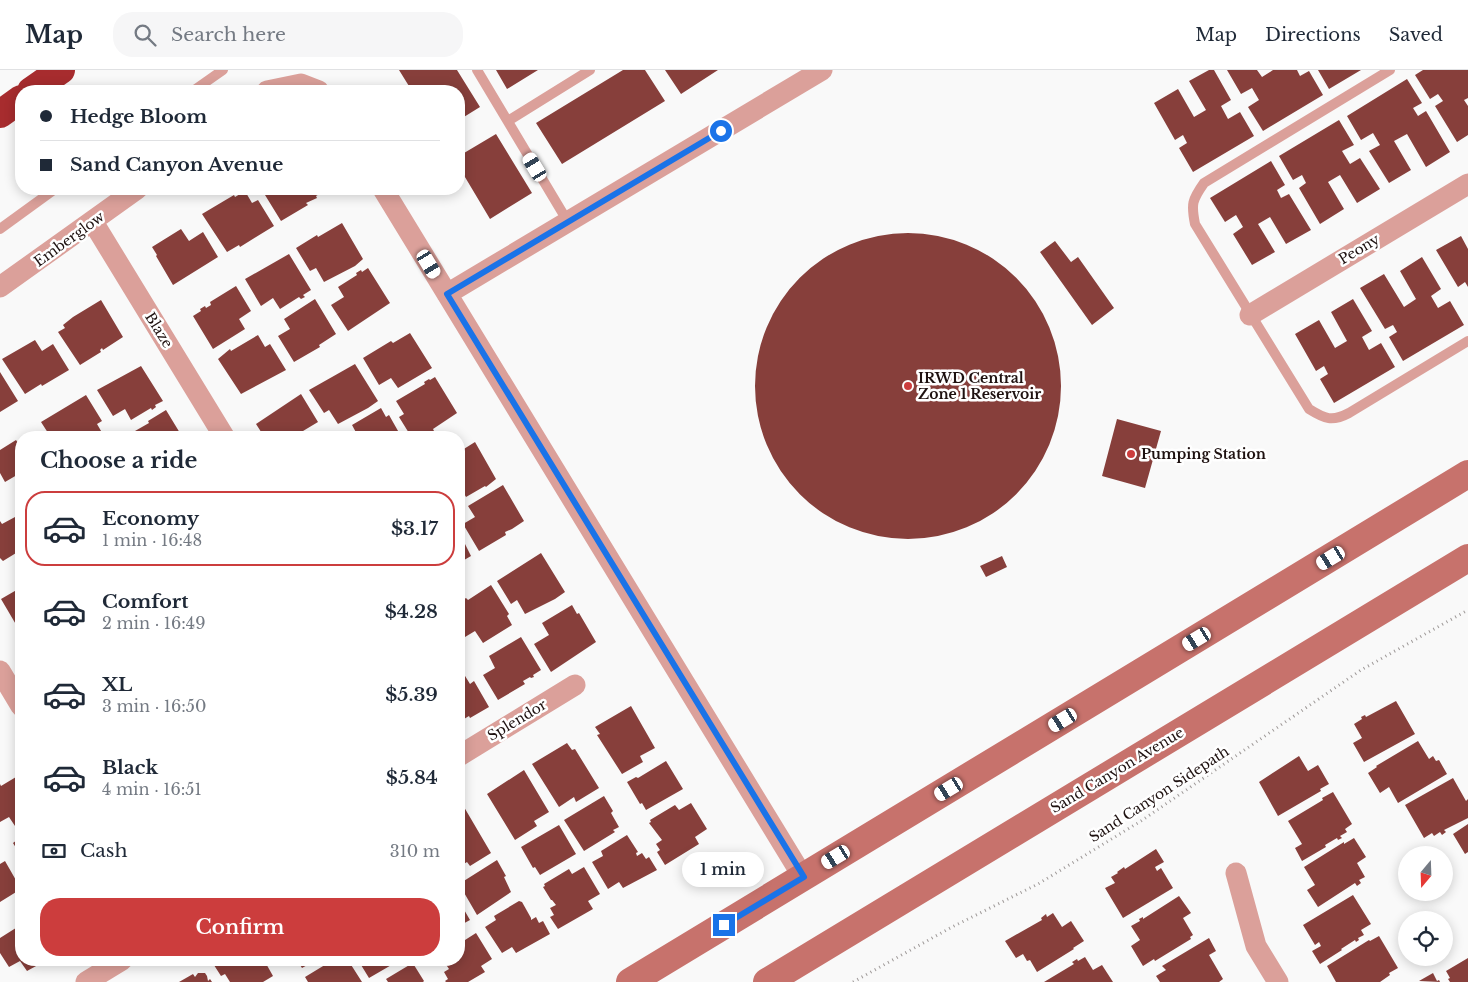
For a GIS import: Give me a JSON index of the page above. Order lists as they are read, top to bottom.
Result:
{
  "streets": {
    "main road": ["Sand Canyon Avenue"],
    "street": [
      "Emberglow",
      "Peony",
      "Blaze",
      "Splendor"
    ],
    "path": ["Sand Canyon Sidepath"]
  },
  "crossings": [
    ["Emberglow", "Blaze"]
  ],
  "places": ["IRWD Central Zone 1 Reservoir", "Pumping Station"],
  "north": "bottom",
  "page": {
    "header": "Map",
    "search": "Search here",
    "nav": ["Map", "Directions", "Saved"],
    "banner": ["Hedge Bloom", "Sand Canyon Avenue"],
    "heading": "Choose a ride",
    "list": [
      {
        "name": "Economy",
        "note": "1 min · 16:48",
        "value": "$3.17"
      },
      {
        "name": "Comfort",
        "note": "2 min · 16:49",
        "value": "$4.28"
      },
      {
        "name": "XL",
        "note": "3 min · 16:50",
        "value": "$5.39"
      },
      {
        "name": "Black",
        "note": "4 min · 16:51",
        "value": "$5.84"
      }
    ],
    "pay": ["Cash", "310 m"],
    "bubble": "1 min",
    "buttons": "Confirm"
  }
}
